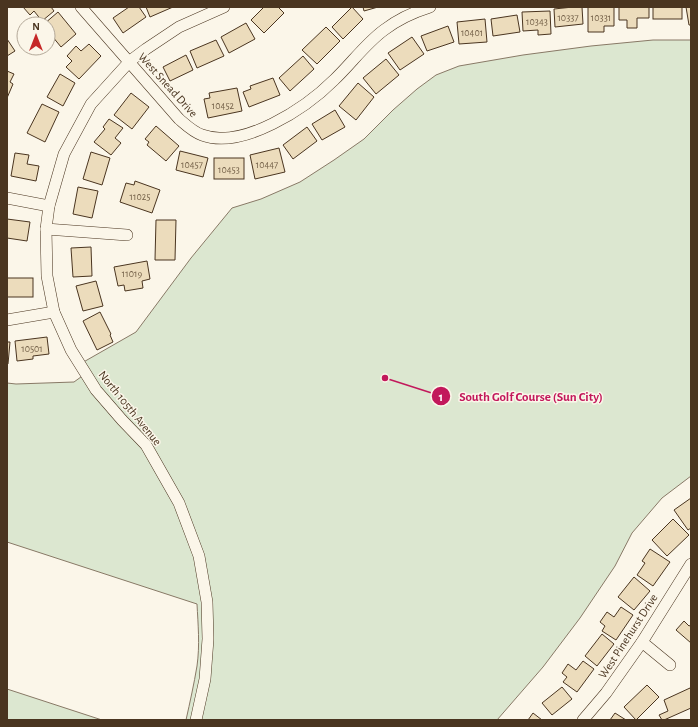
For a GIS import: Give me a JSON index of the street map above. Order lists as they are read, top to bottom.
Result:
{
  "streets": {
    "street": ["West Snead Drive", "North 105th Avenue", "West Pinehurst Drive"]
  },
  "crossings": [
    ["West Snead Drive", "North 105th Avenue"]
  ],
  "places": ["South Golf Course (Sun City)"],
  "house_numbers": [
    "10337",
    "10331",
    "10343",
    "10401",
    "10452",
    "10457",
    "10447",
    "10453",
    "11025",
    "11019",
    "10501"
  ],
  "north": "top"
}
